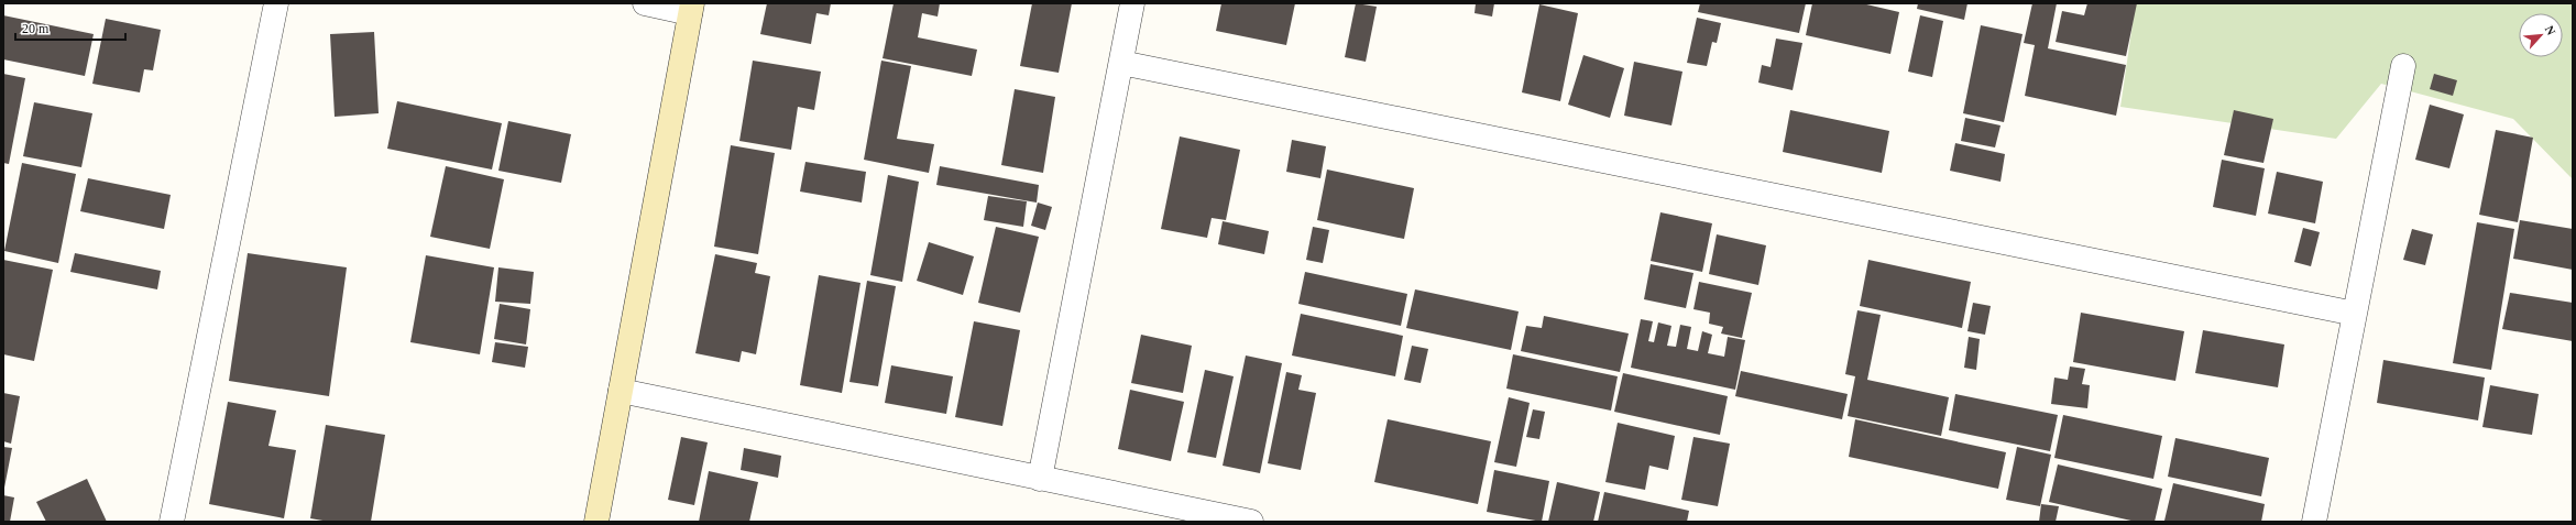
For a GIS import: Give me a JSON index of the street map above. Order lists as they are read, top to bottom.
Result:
{
  "scale_bar": "20 m",
  "north": "top right"
}
